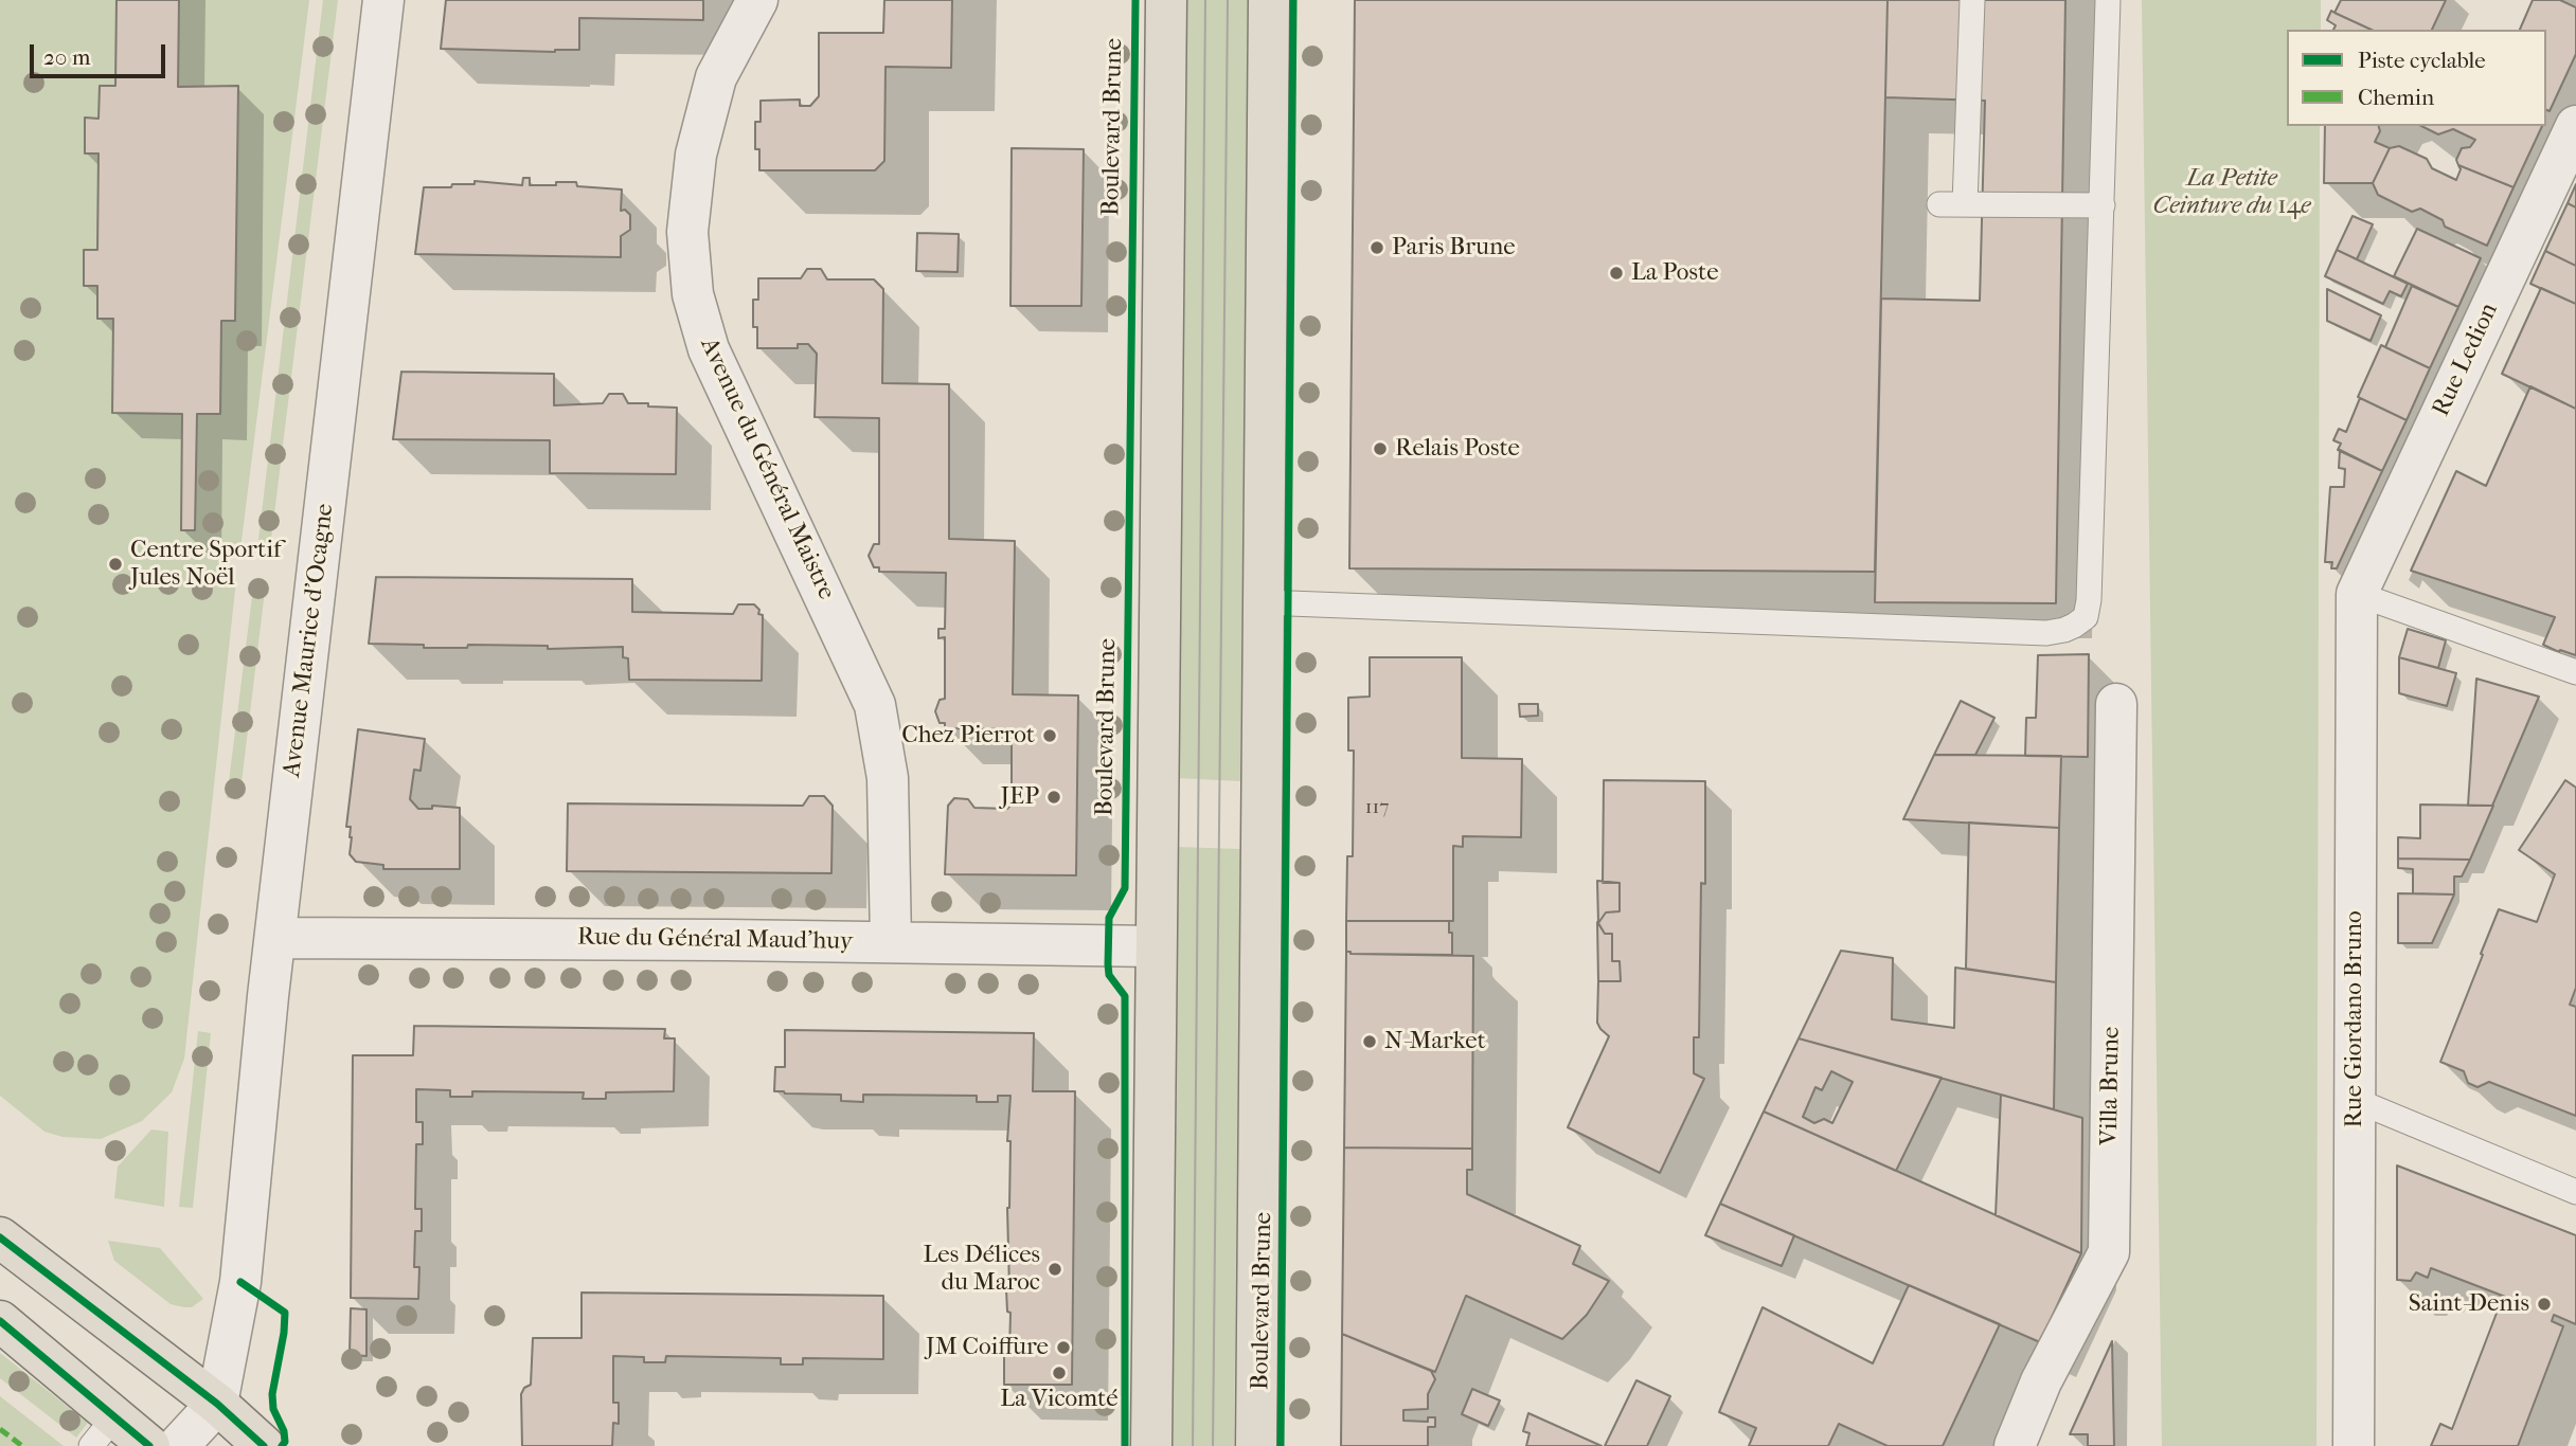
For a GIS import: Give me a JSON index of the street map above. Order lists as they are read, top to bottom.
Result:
{
  "streets": {
    "main road": ["Boulevard Brune"],
    "street": [
      "Rue Ledion",
      "Avenue du Général Maistre",
      "Avenue Maurice d'Ocagne",
      "Rue du Général Maud'huy",
      "Rue Giordano Bruno",
      "Villa Brune"
    ]
  },
  "crossings": [
    ["Boulevard Brune", "Rue du Général Maud'huy"],
    ["Rue Ledion", "Rue Giordano Bruno"],
    ["Avenue du Général Maistre", "Rue du Général Maud'huy"],
    ["Avenue Maurice d'Ocagne", "Rue du Général Maud'huy"]
  ],
  "parks": ["La Petite Ceinture du 14e"],
  "places": [
    "Paris Brune",
    "La Poste",
    "Relais Poste",
    "Centre Sportif Jules Noël",
    "Chez Pierrot",
    "JEP",
    "N-Market",
    "Les Délices du Maroc",
    "Saint-Denis",
    "JM Coiffure",
    "La Vicomté"
  ],
  "house_numbers": ["117"],
  "legend": ["Piste cyclable", "Chemin"],
  "scale_bar": "20 m"
}
